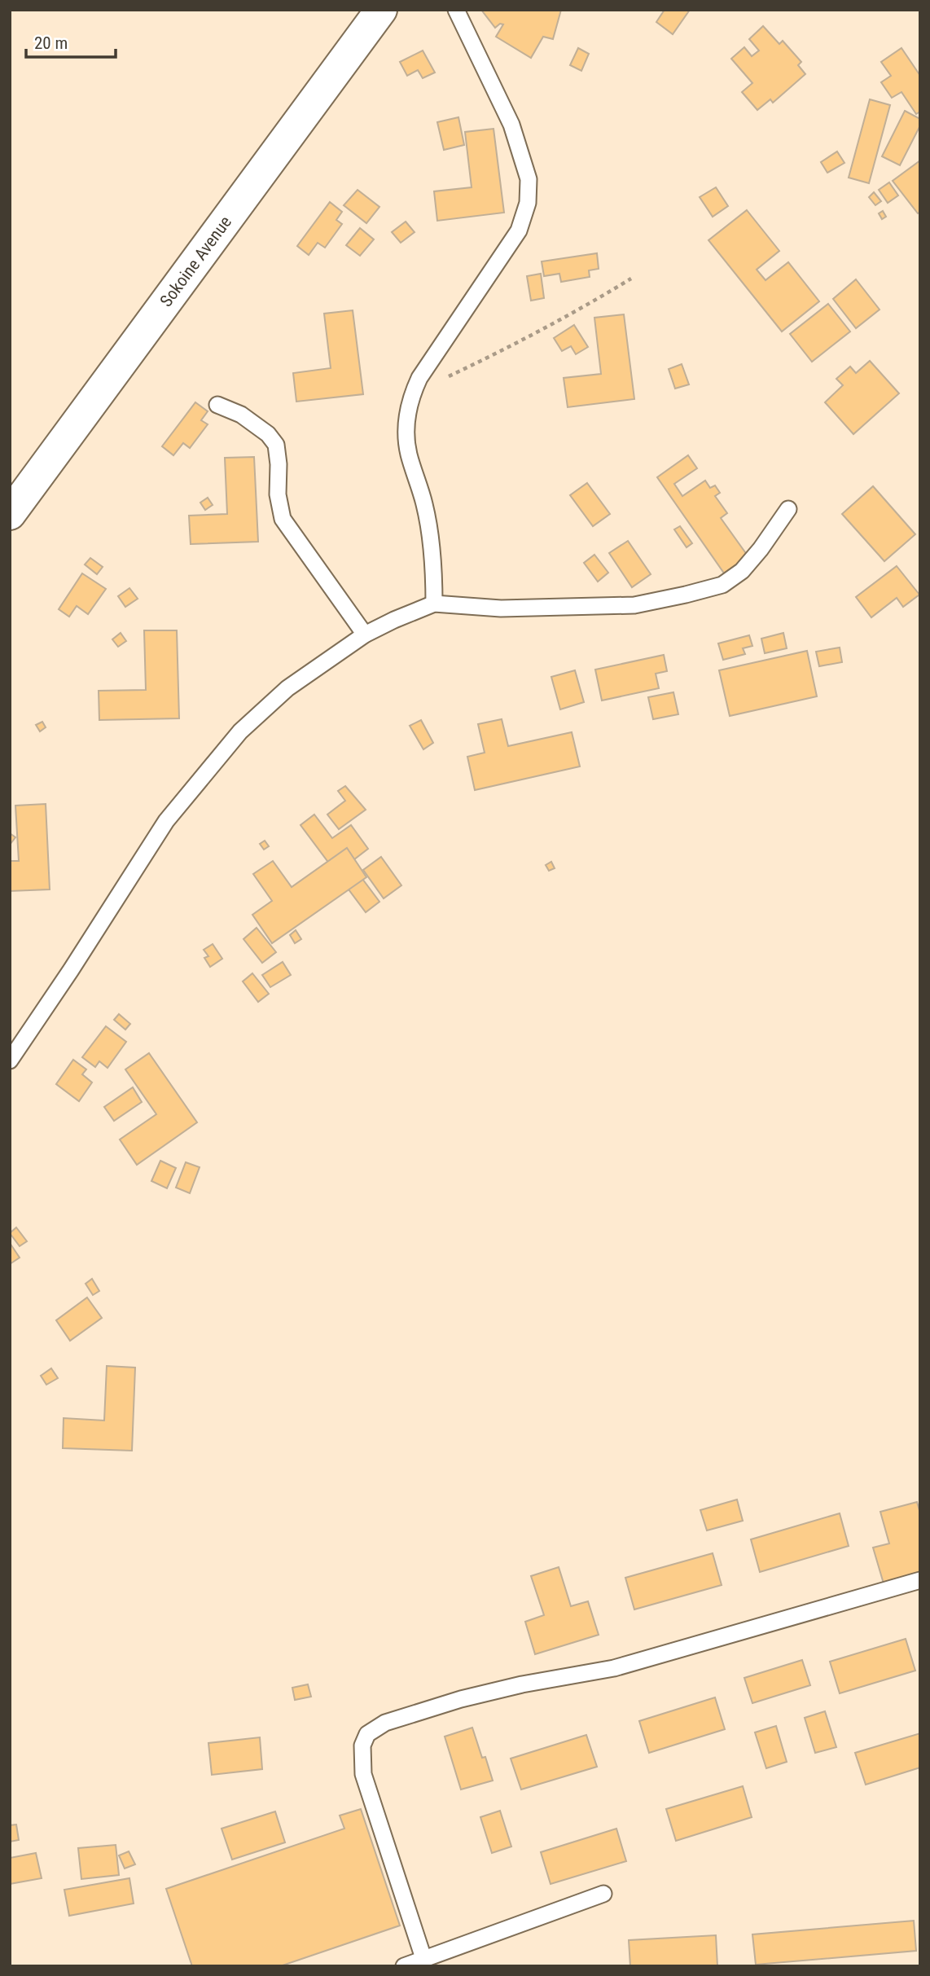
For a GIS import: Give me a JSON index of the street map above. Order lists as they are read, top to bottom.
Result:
{
  "streets": {
    "street": ["Sokoine Avenue"]
  },
  "scale_bar": "20 m"
}
